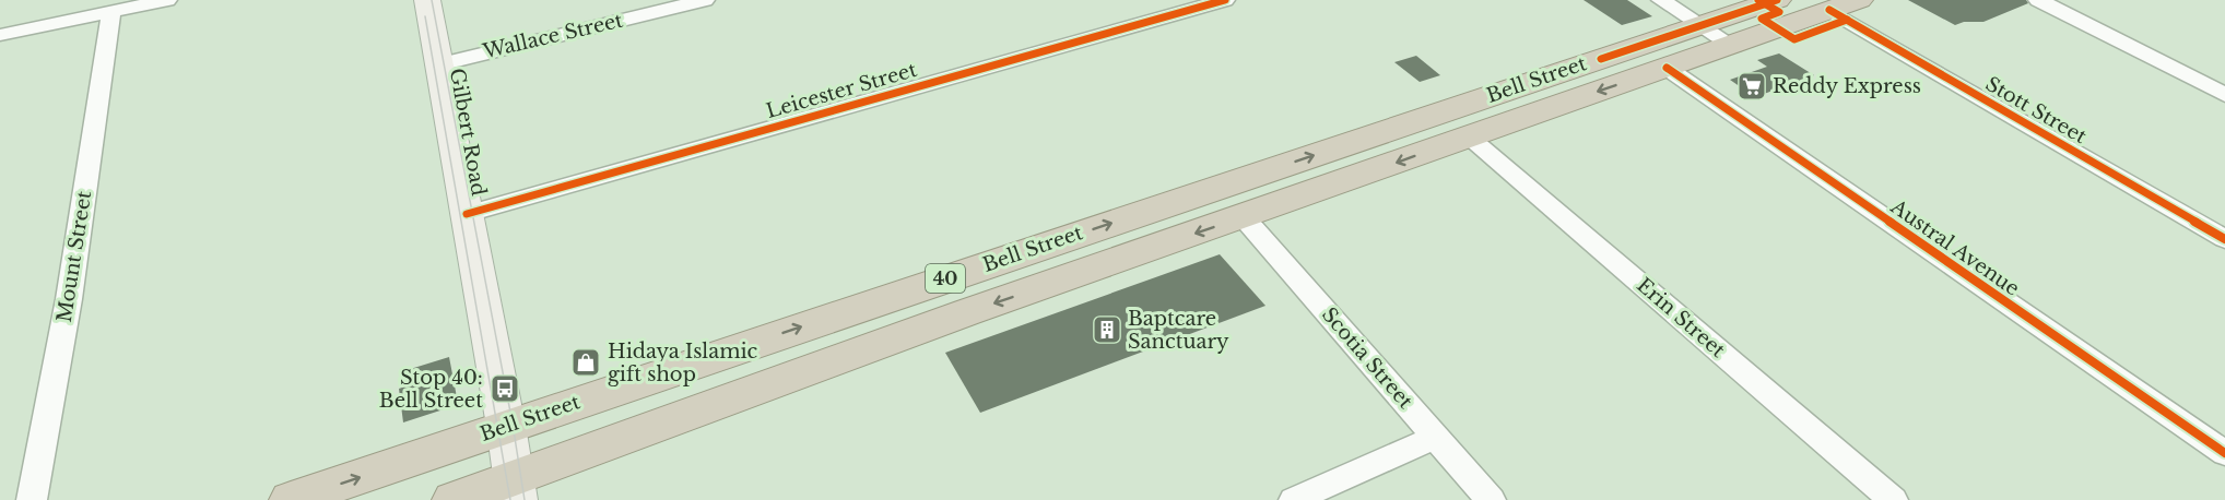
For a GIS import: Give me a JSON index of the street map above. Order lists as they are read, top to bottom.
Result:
{
  "streets": {
    "highway": ["Bell Street", "40"],
    "street": [
      "Wallace Street",
      "Leicester Street",
      "Stott Street",
      "Gilbert Road",
      "Austral Avenue",
      "Mount Street",
      "Erin Street",
      "Scotia Street"
    ]
  },
  "crossings": [
    ["Wallace Street", "Gilbert Road"],
    ["Bell Street", "Stott Street"],
    ["Bell Street", "Gilbert Road"],
    ["Bell Street", "Austral Avenue"],
    ["Bell Street", "Erin Street"],
    ["Bell Street", "Scotia Street"],
    ["Leicester Street", "Gilbert Road"]
  ],
  "places": {
    "supermarket": ["Reddy Express"],
    "building": ["Baptcare Sanctuary"],
    "shop": ["Hidaya Islamic gift shop"],
    "bus stop": ["Stop 40: Bell Street"]
  }
}
